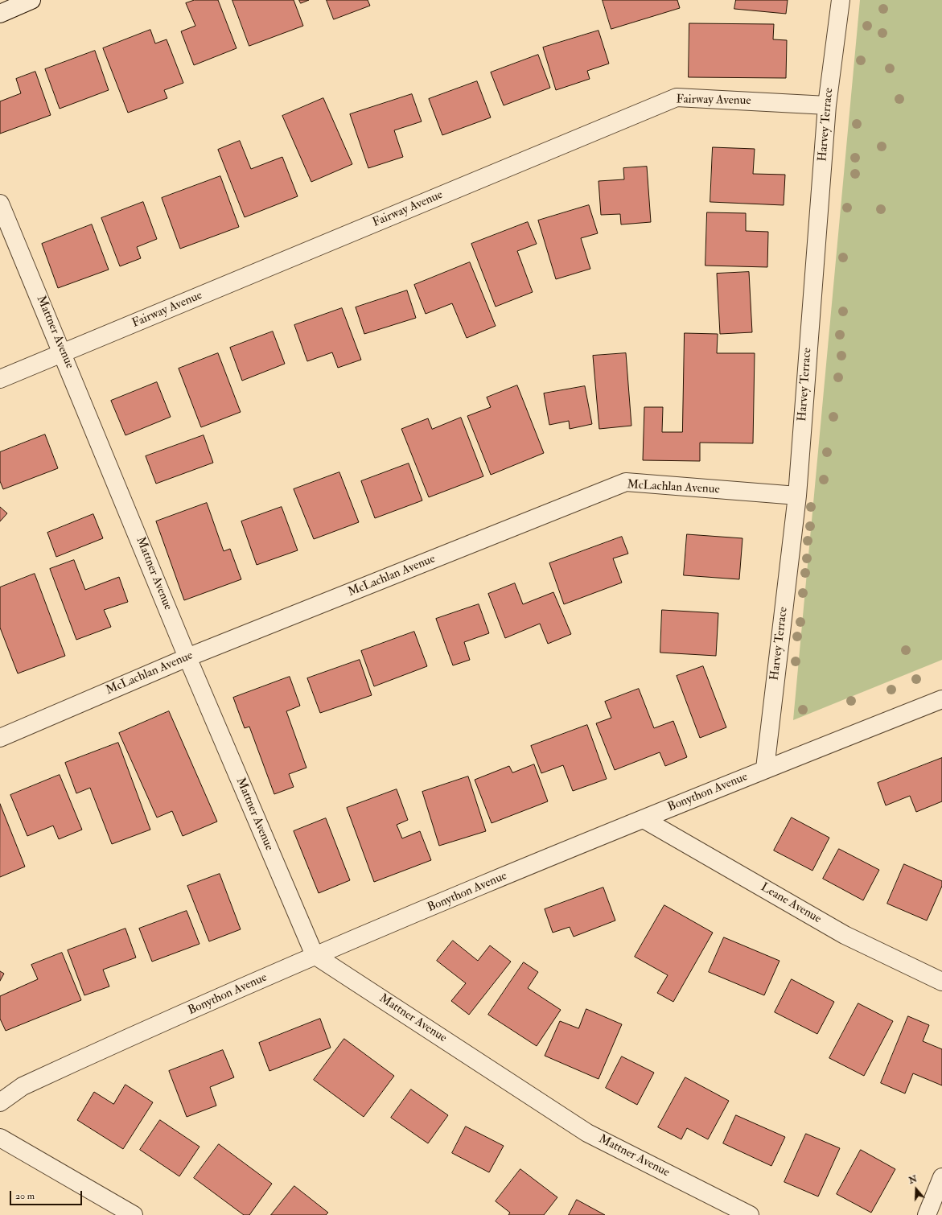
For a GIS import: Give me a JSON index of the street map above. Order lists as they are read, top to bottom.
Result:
{
  "streets": {
    "street": [
      "Fairway Avenue",
      "Harvey Terrace",
      "Mattner Avenue",
      "McLachlan Avenue",
      "Bonython Avenue",
      "Leane Avenue"
    ]
  },
  "crossings": [
    ["Fairway Avenue", "Harvey Terrace"],
    ["Fairway Avenue", "Mattner Avenue"],
    ["Harvey Terrace", "McLachlan Avenue"],
    ["Harvey Terrace", "Bonython Avenue"],
    ["Mattner Avenue", "McLachlan Avenue"],
    ["Mattner Avenue", "Bonython Avenue"],
    ["Bonython Avenue", "Leane Avenue"]
  ],
  "scale_bar": "20 m",
  "north": "top"
}
